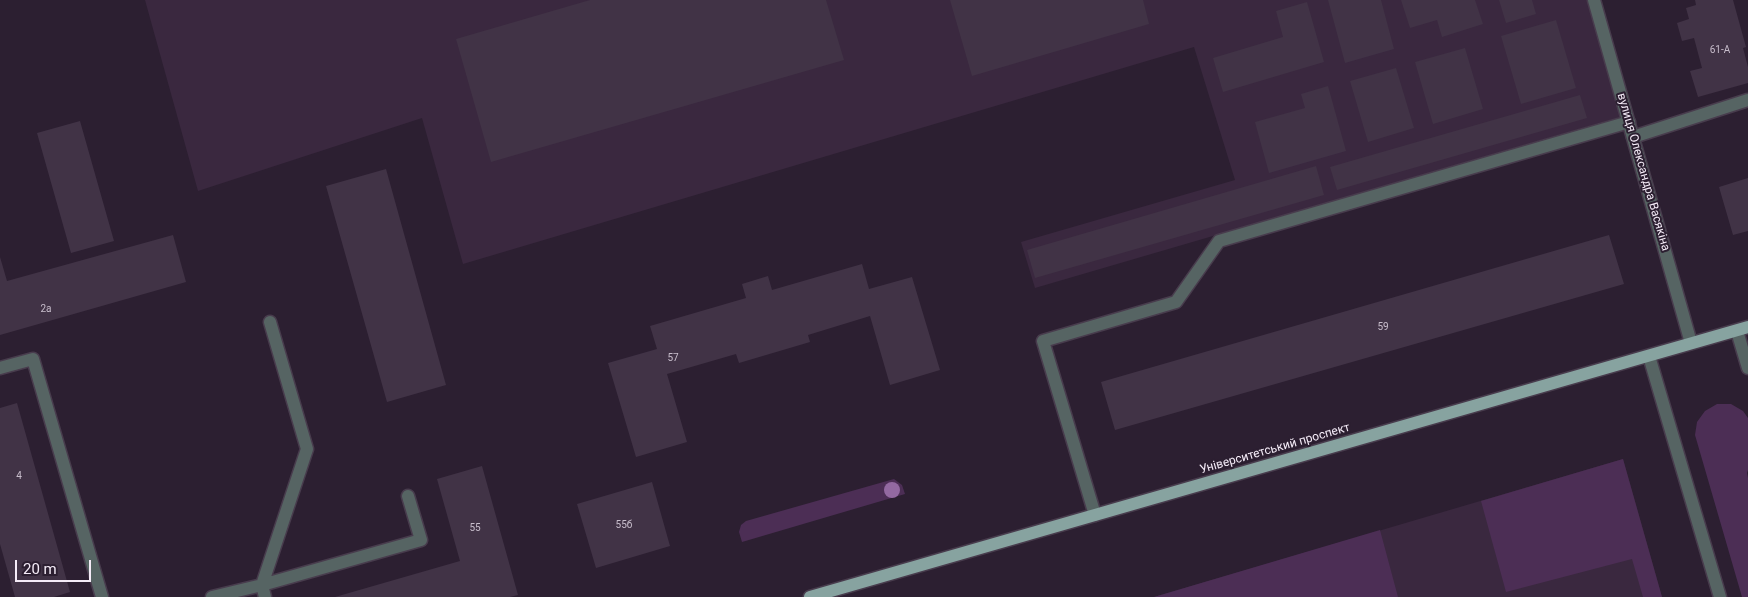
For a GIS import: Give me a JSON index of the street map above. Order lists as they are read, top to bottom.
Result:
{
  "streets": {
    "main road": ["Університетський проспект"],
    "street": ["вулиця Олександра Васякіна"]
  },
  "crossings": [
    ["вулиця Олександра Васякіна", "Університетський проспект"]
  ],
  "house_numbers": [
    "61-А",
    "2а",
    "59",
    "57",
    "4",
    "55б",
    "55"
  ],
  "scale_bar": "20 m"
}
